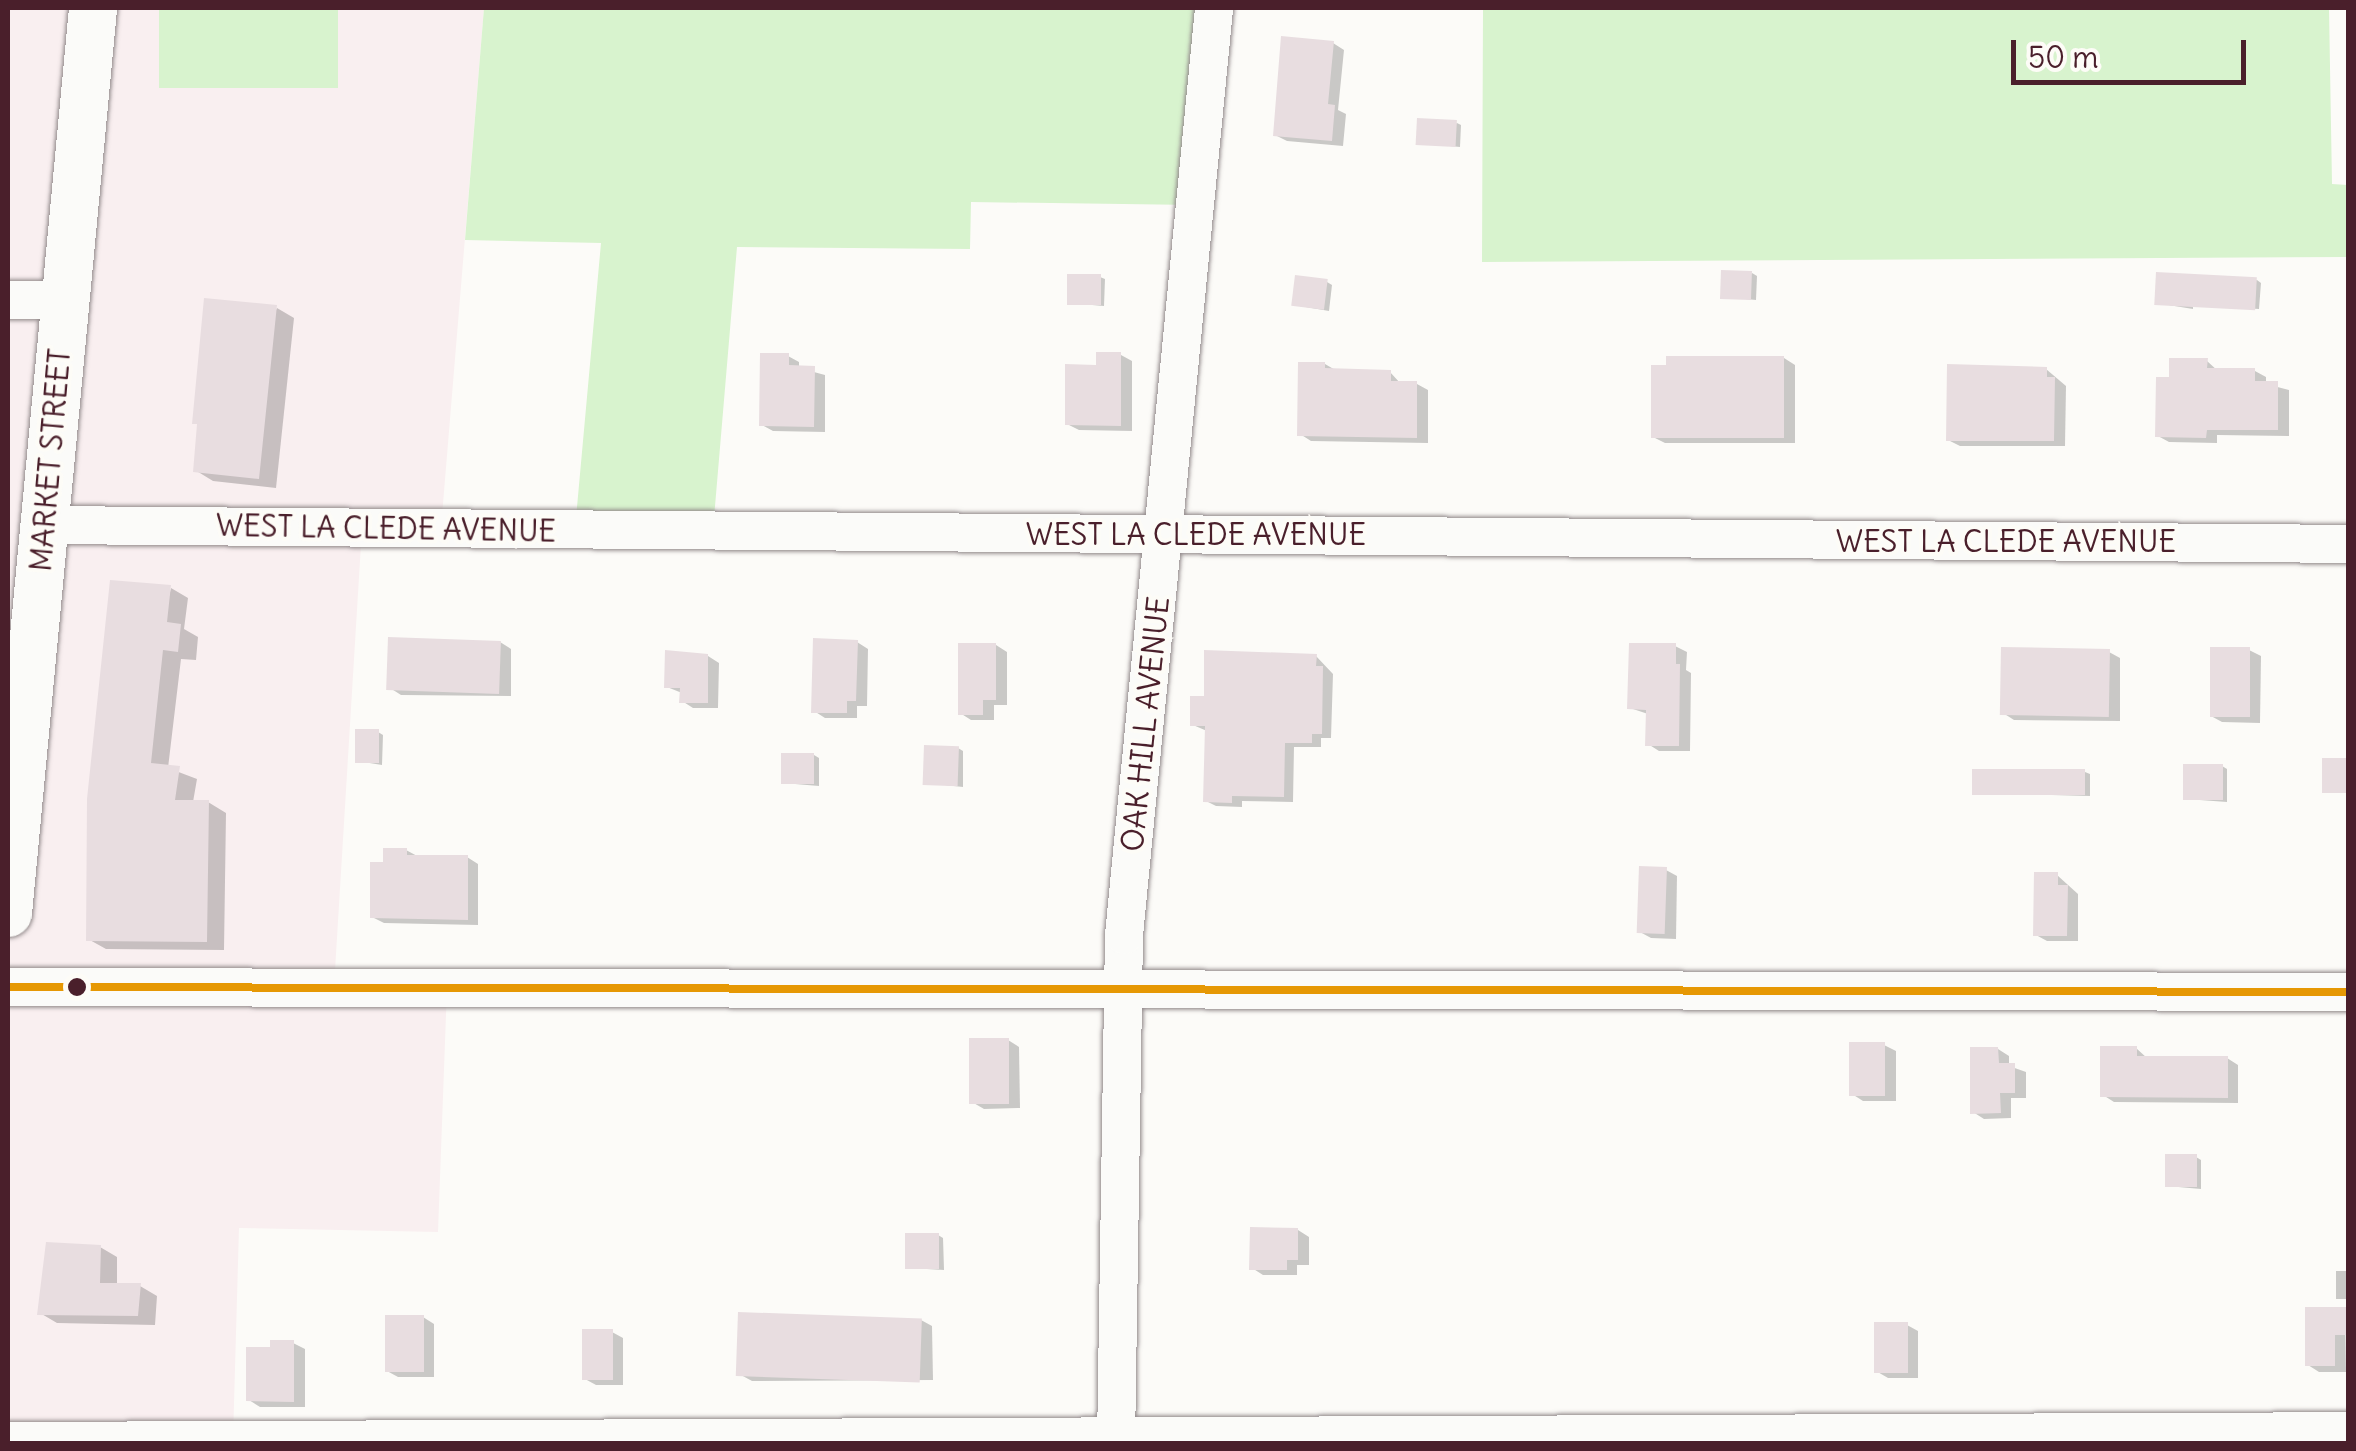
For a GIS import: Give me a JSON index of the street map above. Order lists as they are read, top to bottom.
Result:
{
  "streets": {
    "main road": ["MARKET STREET"],
    "street": ["WEST LA CLEDE AVENUE", "OAK HILL AVENUE"]
  },
  "crossings": [
    ["MARKET STREET", "WEST LA CLEDE AVENUE"],
    ["WEST LA CLEDE AVENUE", "OAK HILL AVENUE"]
  ],
  "scale_bar": "50 m"
}
